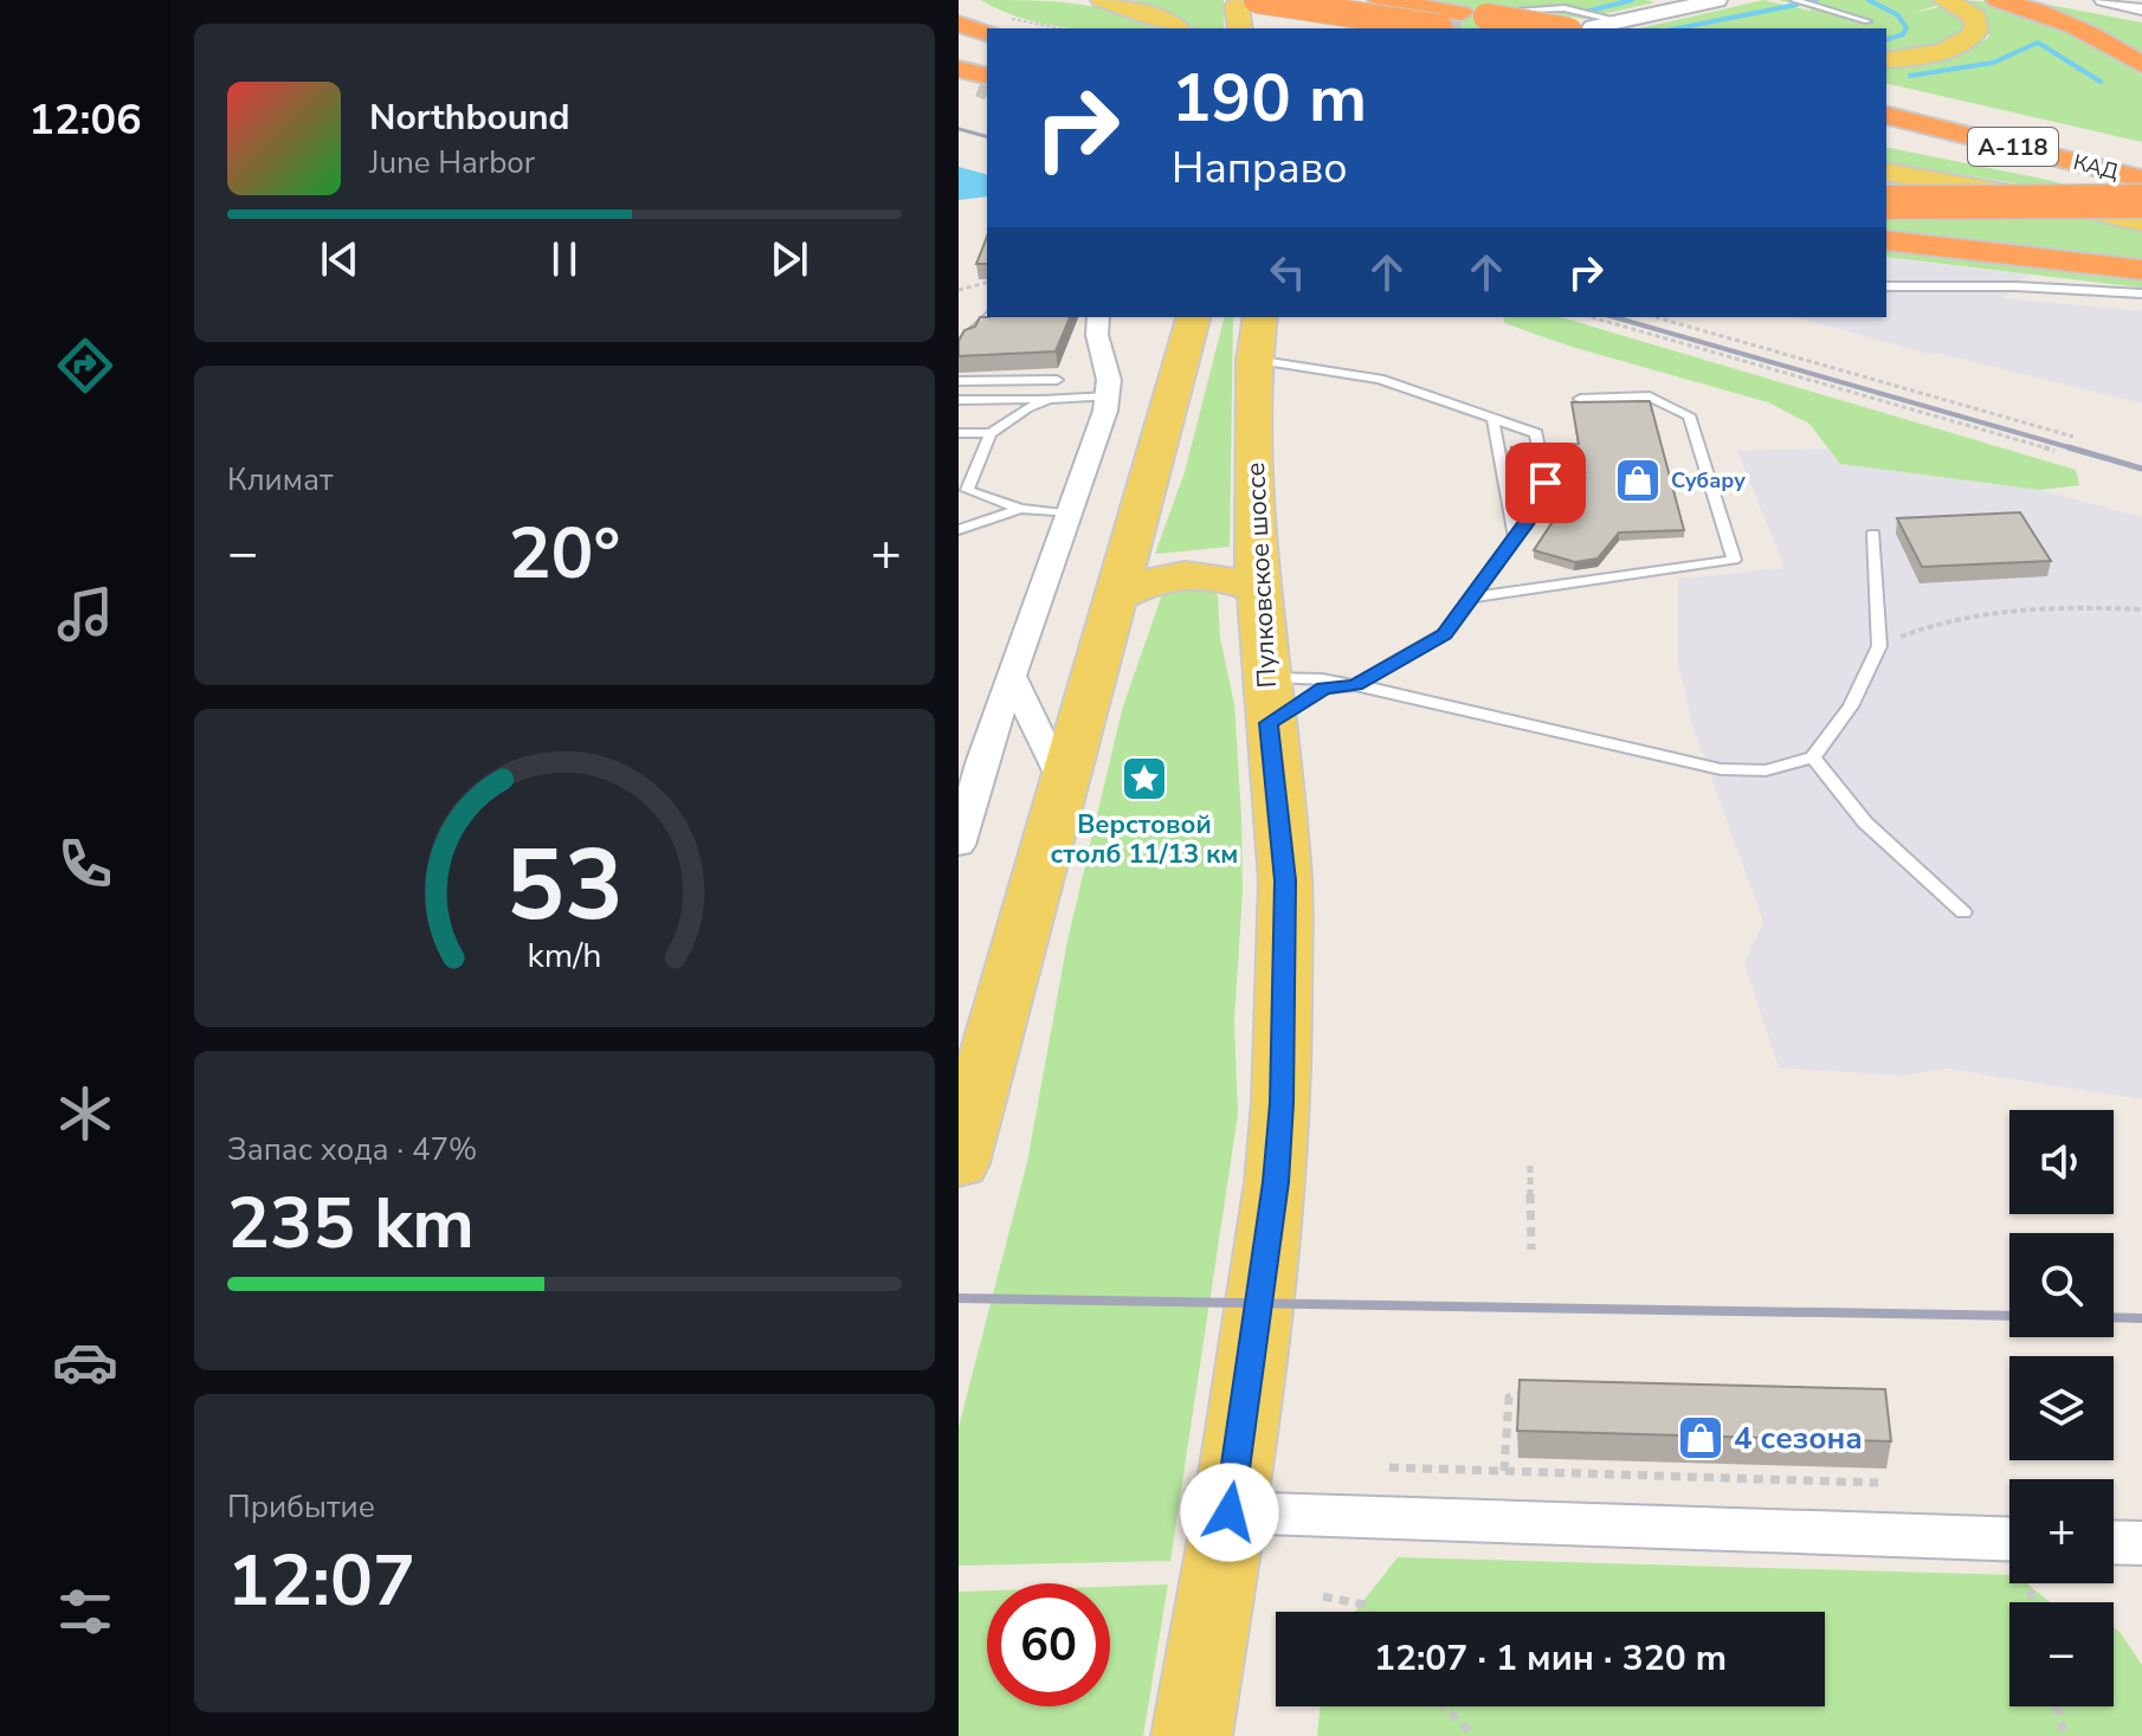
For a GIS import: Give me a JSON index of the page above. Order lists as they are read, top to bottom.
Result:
{
  "streets": {
    "highway": ["А-118", "КАД"],
    "main road": ["Пулковское шоссе"]
  },
  "places": {
    "shop": ["Субару", "4 сезона"],
    "place": ["Верстовой столб 11/13 км"]
  },
  "page": {
    "tabs": "12:06",
    "turn": ["190 m", "Направо"],
    "song": ["Northbound", "June Harbor"],
    "tile": [
      "Климат",
      ["Запас хода · 47%", "235 km"],
      ["Прибытие", "12:07"]
    ],
    "heat": ["−", "20°", "+"],
    "map_buttons": ["+", "−"],
    "limit": "60",
    "trip": "12:07 · 1 мин · 320 m",
    "gauge": ["53", "km/h"]
  }
}
